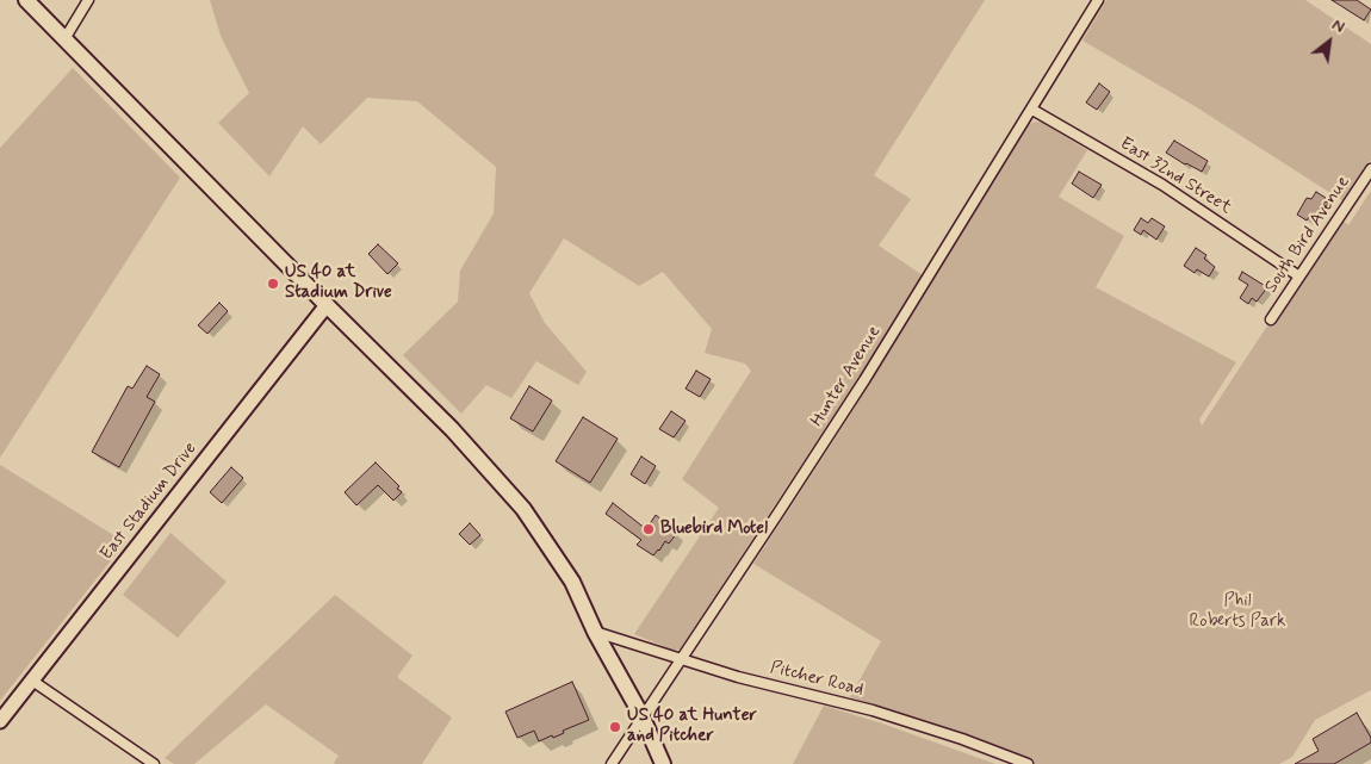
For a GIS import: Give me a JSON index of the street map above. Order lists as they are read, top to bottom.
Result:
{
  "streets": {
    "main road": ["East Stadium Drive"],
    "street": [
      "East 32nd Street",
      "South Bird Avenue",
      "Hunter Avenue",
      "Pitcher Road"
    ]
  },
  "crossings": [
    ["East 32nd Street", "South Bird Avenue"],
    ["East 32nd Street", "Hunter Avenue"],
    ["Hunter Avenue", "Pitcher Road"]
  ],
  "parks": ["Phil Roberts Park"],
  "places": ["US 40 at Stadium Drive", "Bluebird Motel", "US 40 at Hunter and Pitcher"],
  "north": "top right"
}
